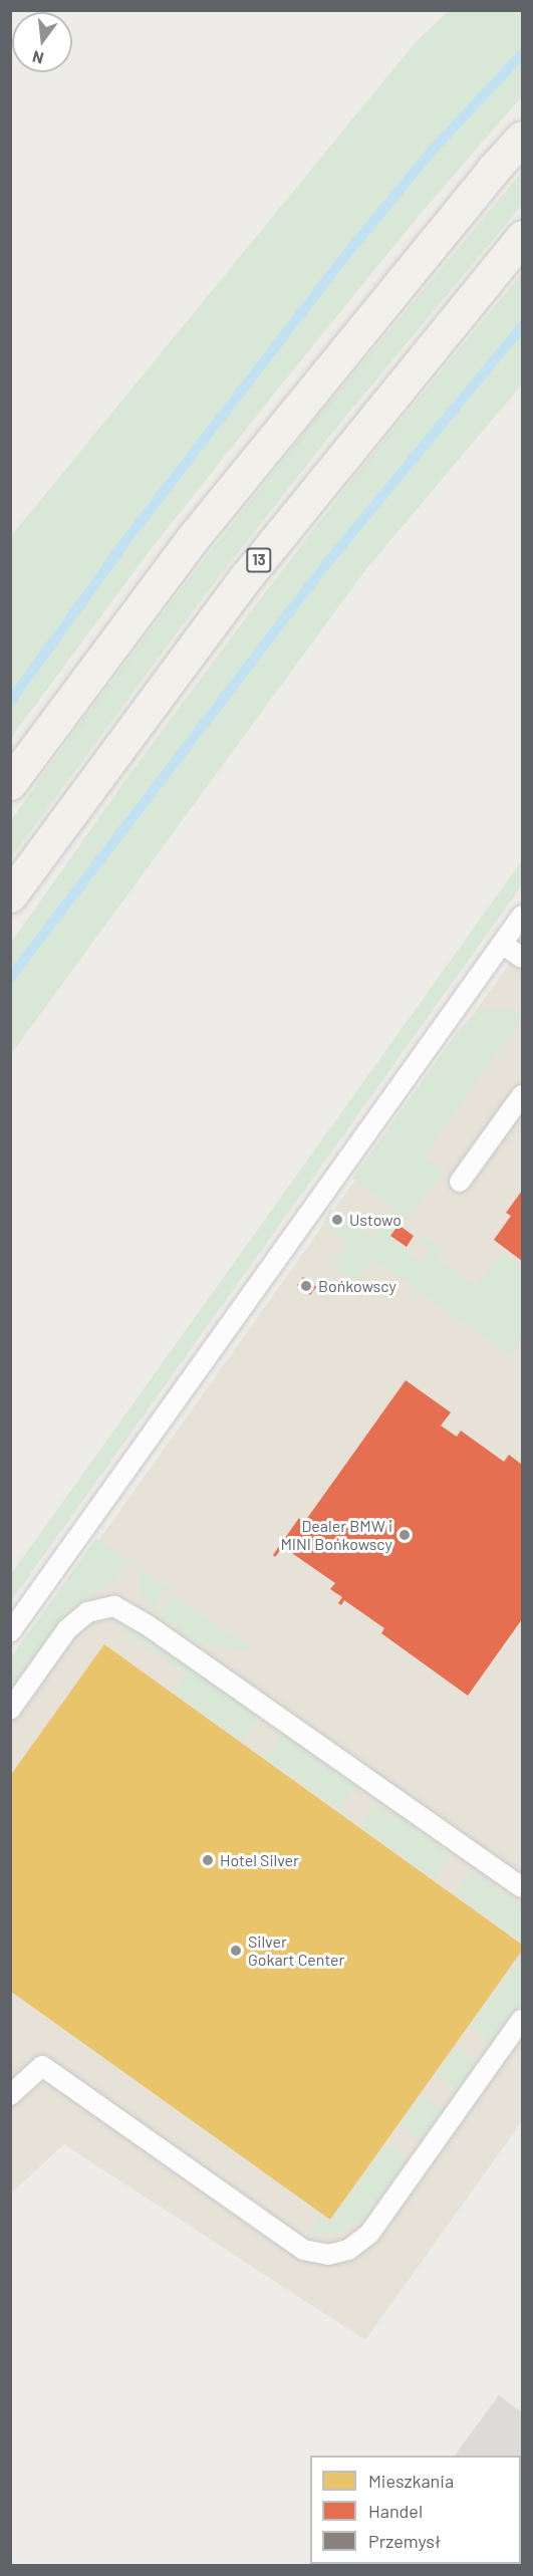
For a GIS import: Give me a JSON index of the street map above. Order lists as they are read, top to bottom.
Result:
{
  "streets": {
    "main road": ["13"]
  },
  "places": [
    "Ustowo",
    "Bońkowscy",
    "Dealer BMW i MINI Bońkowscy",
    "Hotel Silver",
    "Silver Gokart Center"
  ],
  "legend": ["Mieszkania", "Handel", "Przemysł"],
  "north": "bottom"
}
